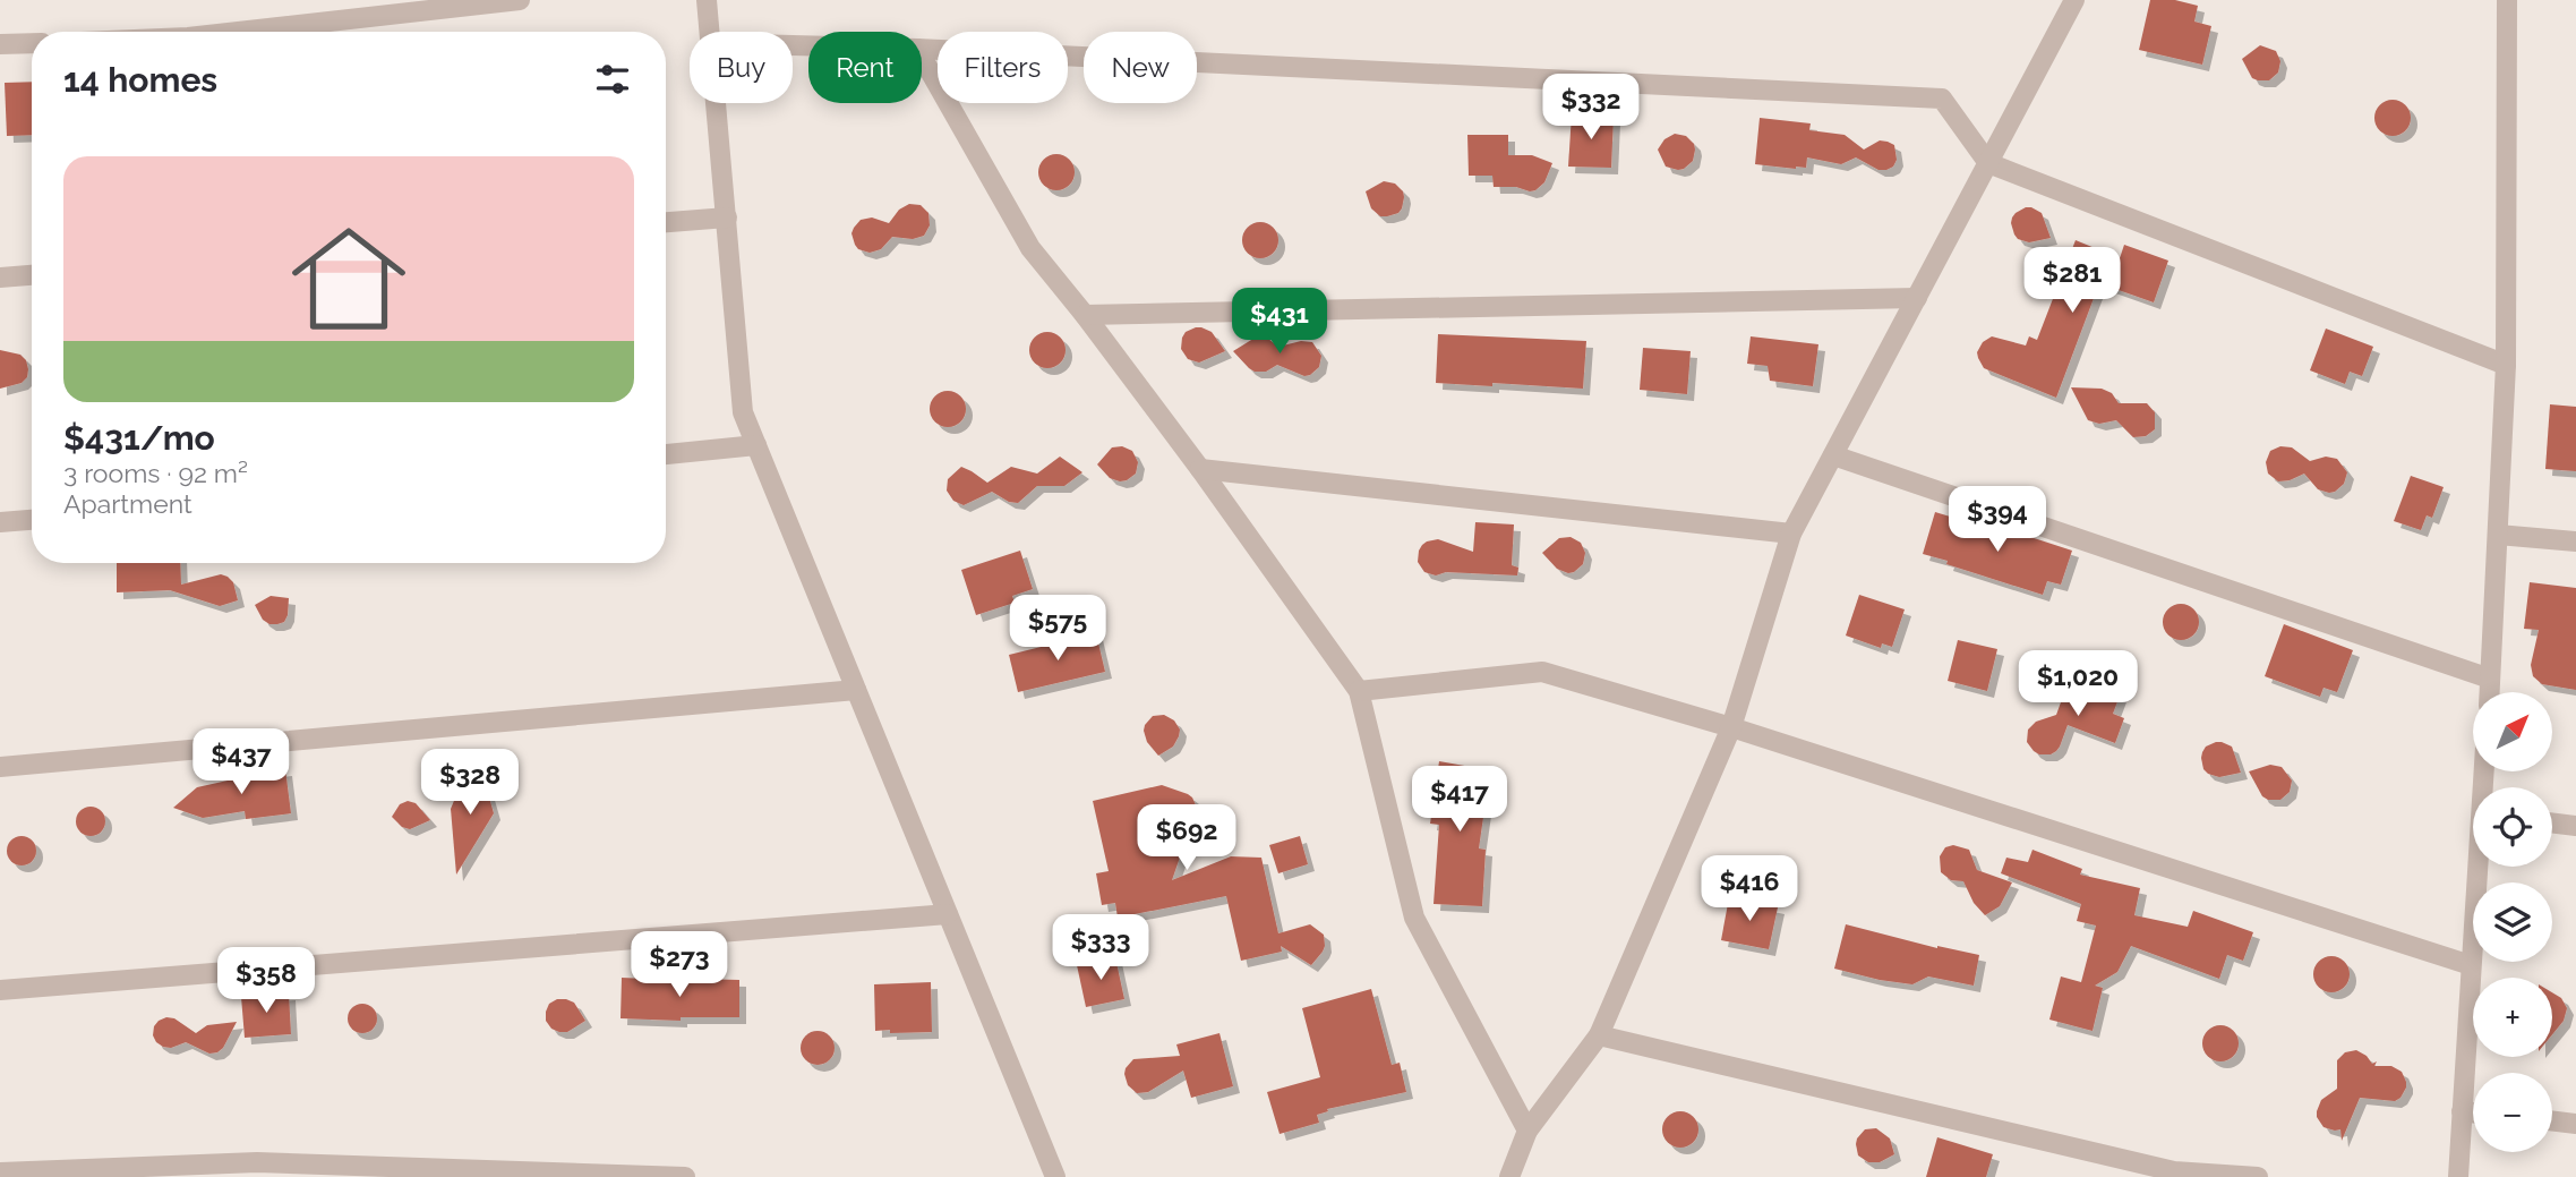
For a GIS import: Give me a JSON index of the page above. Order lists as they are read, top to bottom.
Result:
{
  "north": "top right",
  "page": {
    "chip": [
      "Buy",
      "Rent",
      "Filters",
      "New"
    ],
    "heading": "14 homes",
    "price": [
      "$332",
      "$281",
      "$431",
      "$394",
      "$575",
      "$1,020",
      "$437",
      "$328",
      "$417",
      "$692",
      "$416",
      "$333",
      "$273",
      "$358"
    ],
    "list": [
      {
        "name": "$431/mo",
        "note": "3 rooms · 92 m² · Apartment"
      }
    ],
    "map_buttons": ["+", "−"]
  }
}
